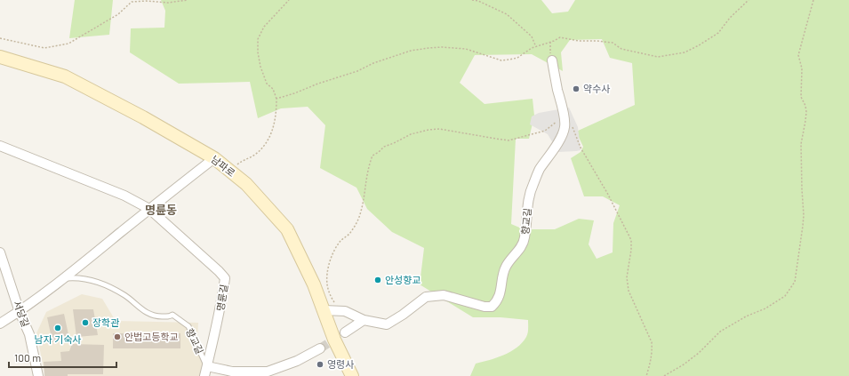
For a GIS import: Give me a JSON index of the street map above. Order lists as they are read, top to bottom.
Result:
{
  "streets": {
    "street": [
      "남파로",
      "향교길",
      "명륜길",
      "서당길"
    ]
  },
  "crossings": [
    ["향교길", "명륜길"]
  ],
  "districts": ["명륜동"],
  "places": [
    "약수사",
    "안성향교",
    "장학관",
    "남자 기숙사",
    "안법고등학교",
    "영령사"
  ],
  "scale_bar": "100 m"
}
